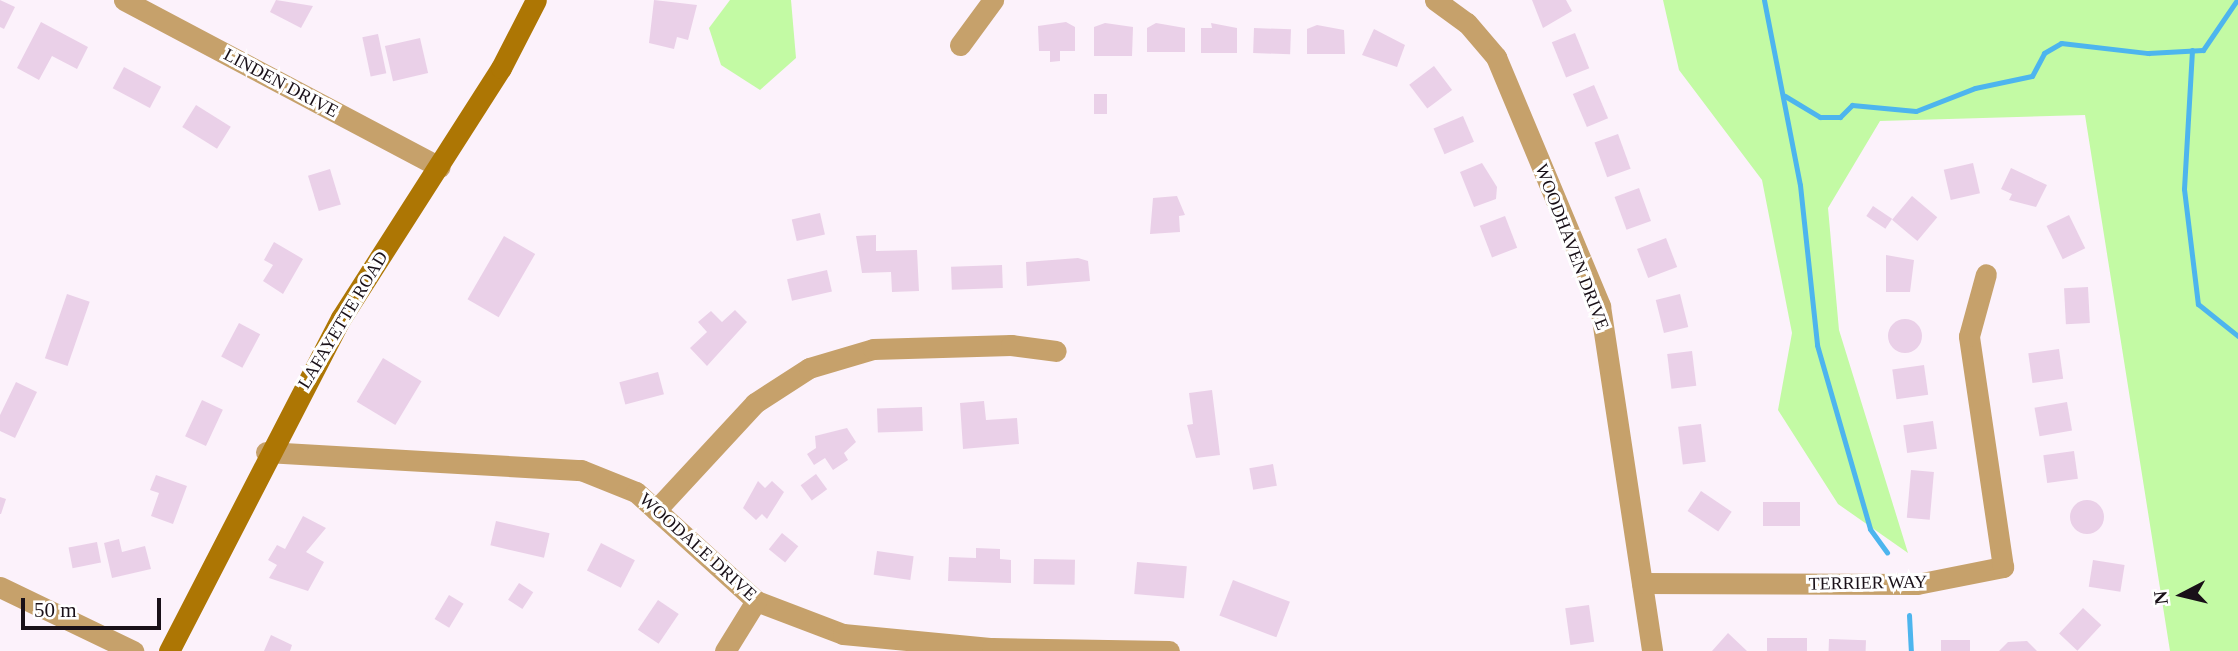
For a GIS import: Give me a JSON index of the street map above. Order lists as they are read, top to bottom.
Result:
{
  "streets": {
    "main road": ["LAFAYETTE ROAD"],
    "street": [
      "LINDEN DRIVE",
      "WOODHAVEN DRIVE",
      "WOODALE DRIVE",
      "TERRIER WAY"
    ]
  },
  "crossings": [
    ["LINDEN DRIVE", "LAFAYETTE ROAD"],
    ["WOODHAVEN DRIVE", "TERRIER WAY"],
    ["LAFAYETTE ROAD", "WOODALE DRIVE"]
  ],
  "scale_bar": "50 m",
  "north": "left"
}
